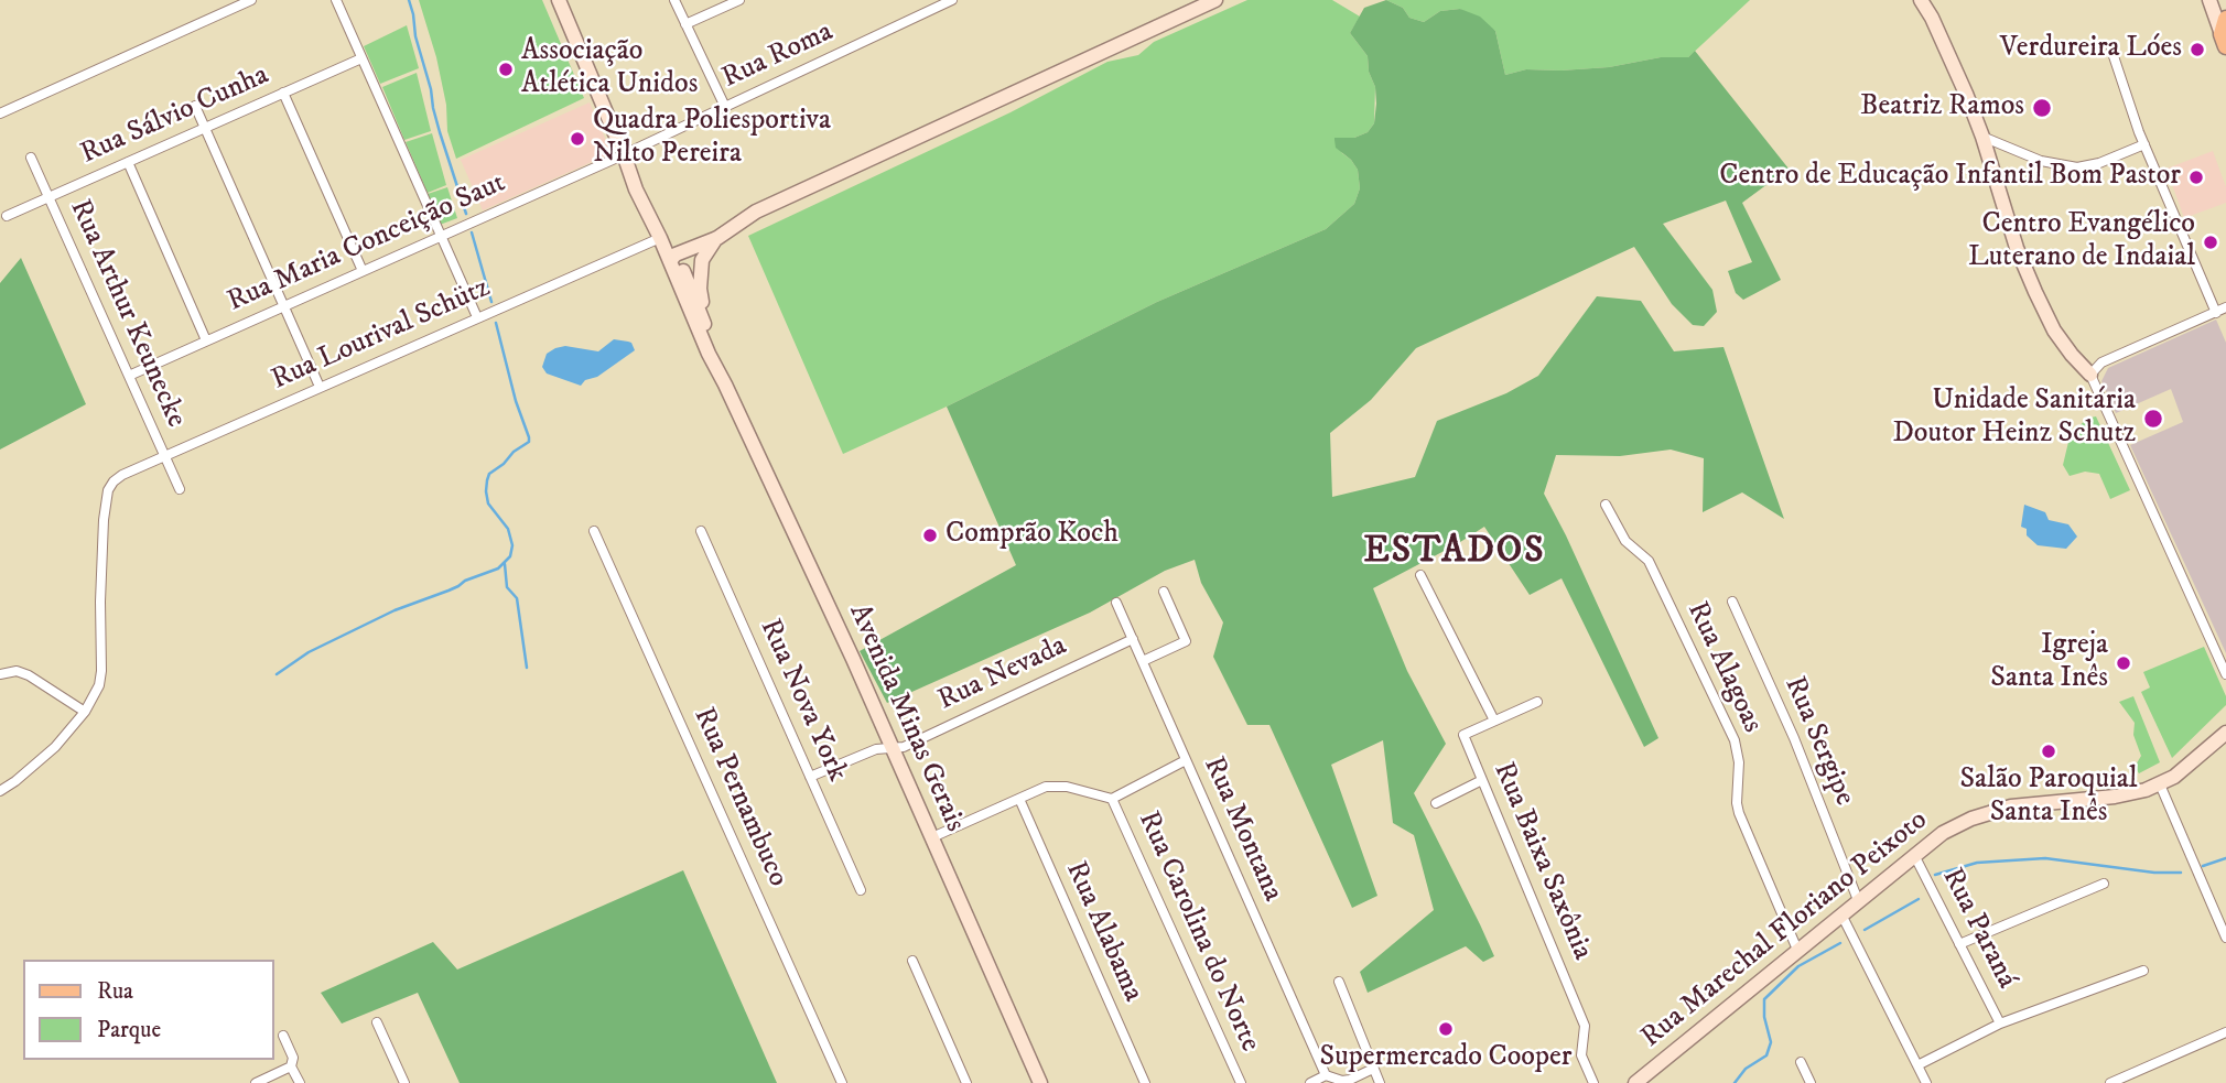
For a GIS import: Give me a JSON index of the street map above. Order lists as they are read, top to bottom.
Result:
{
  "streets": {
    "street": [
      "Rua Roma",
      "Rua Sálvio Cunha",
      "Rua Maria Conceição Saut",
      "Rua Arthur Keunecke",
      "Rua Lourival Schütz",
      "Rua Alagoas",
      "Rua Nevada",
      "Rua Nova York",
      "Avenida Minas Gerais",
      "Rua Sergipe",
      "Rua Pernambuco",
      "Rua Montana",
      "Rua Baixa Saxônia",
      "Rua Paraná",
      "Rua Marechal Floriano Peixoto",
      "Rua Alabama",
      "Rua Carolina do Norte"
    ]
  },
  "crossings": [
    ["Rua Roma", "Rua Maria Conceição Saut"],
    ["Rua Roma", "Avenida Minas Gerais"],
    ["Rua Sálvio Cunha", "Rua Arthur Keunecke"],
    ["Rua Maria Conceição Saut", "Rua Arthur Keunecke"],
    ["Rua Maria Conceição Saut", "Avenida Minas Gerais"],
    ["Rua Arthur Keunecke", "Rua Lourival Schütz"],
    ["Rua Lourival Schütz", "Avenida Minas Gerais"],
    ["Rua Alagoas", "Rua Marechal Floriano Peixoto"],
    ["Rua Nevada", "Rua Nova York"],
    ["Rua Nevada", "Avenida Minas Gerais"],
    ["Rua Nevada", "Rua Montana"],
    ["Rua Sergipe", "Rua Marechal Floriano Peixoto"],
    ["Rua Paraná", "Rua Marechal Floriano Peixoto"]
  ],
  "districts": ["ESTADOS"],
  "places": [
    "Verdureira Lóes",
    "Associação Atlética Unidos",
    "Beatriz Ramos",
    "Quadra Poliesportiva Nilto Pereira",
    "Centro de Educação Infantil Bom Pastor",
    "Centro Evangélico Luterano de Indaial",
    "Unidade Sanitária Doutor Heinz Schutz",
    "Comprão Koch",
    "Igreja Santa Inês",
    "Salão Paroquial Santa Inês",
    "Supermercado Cooper"
  ],
  "legend": ["Rua", "Parque"]
}
